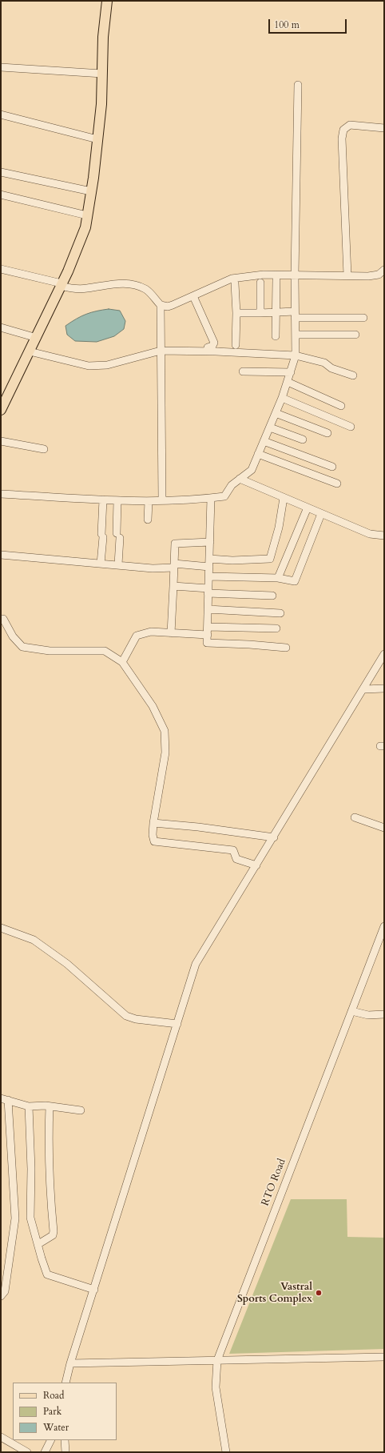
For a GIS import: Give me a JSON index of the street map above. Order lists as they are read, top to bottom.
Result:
{
  "streets": {
    "street": ["RTO Road"]
  },
  "places": ["Vastral Sports Complex"],
  "legend": ["Road", "Park", "Water"],
  "scale_bar": "100 m"
}
